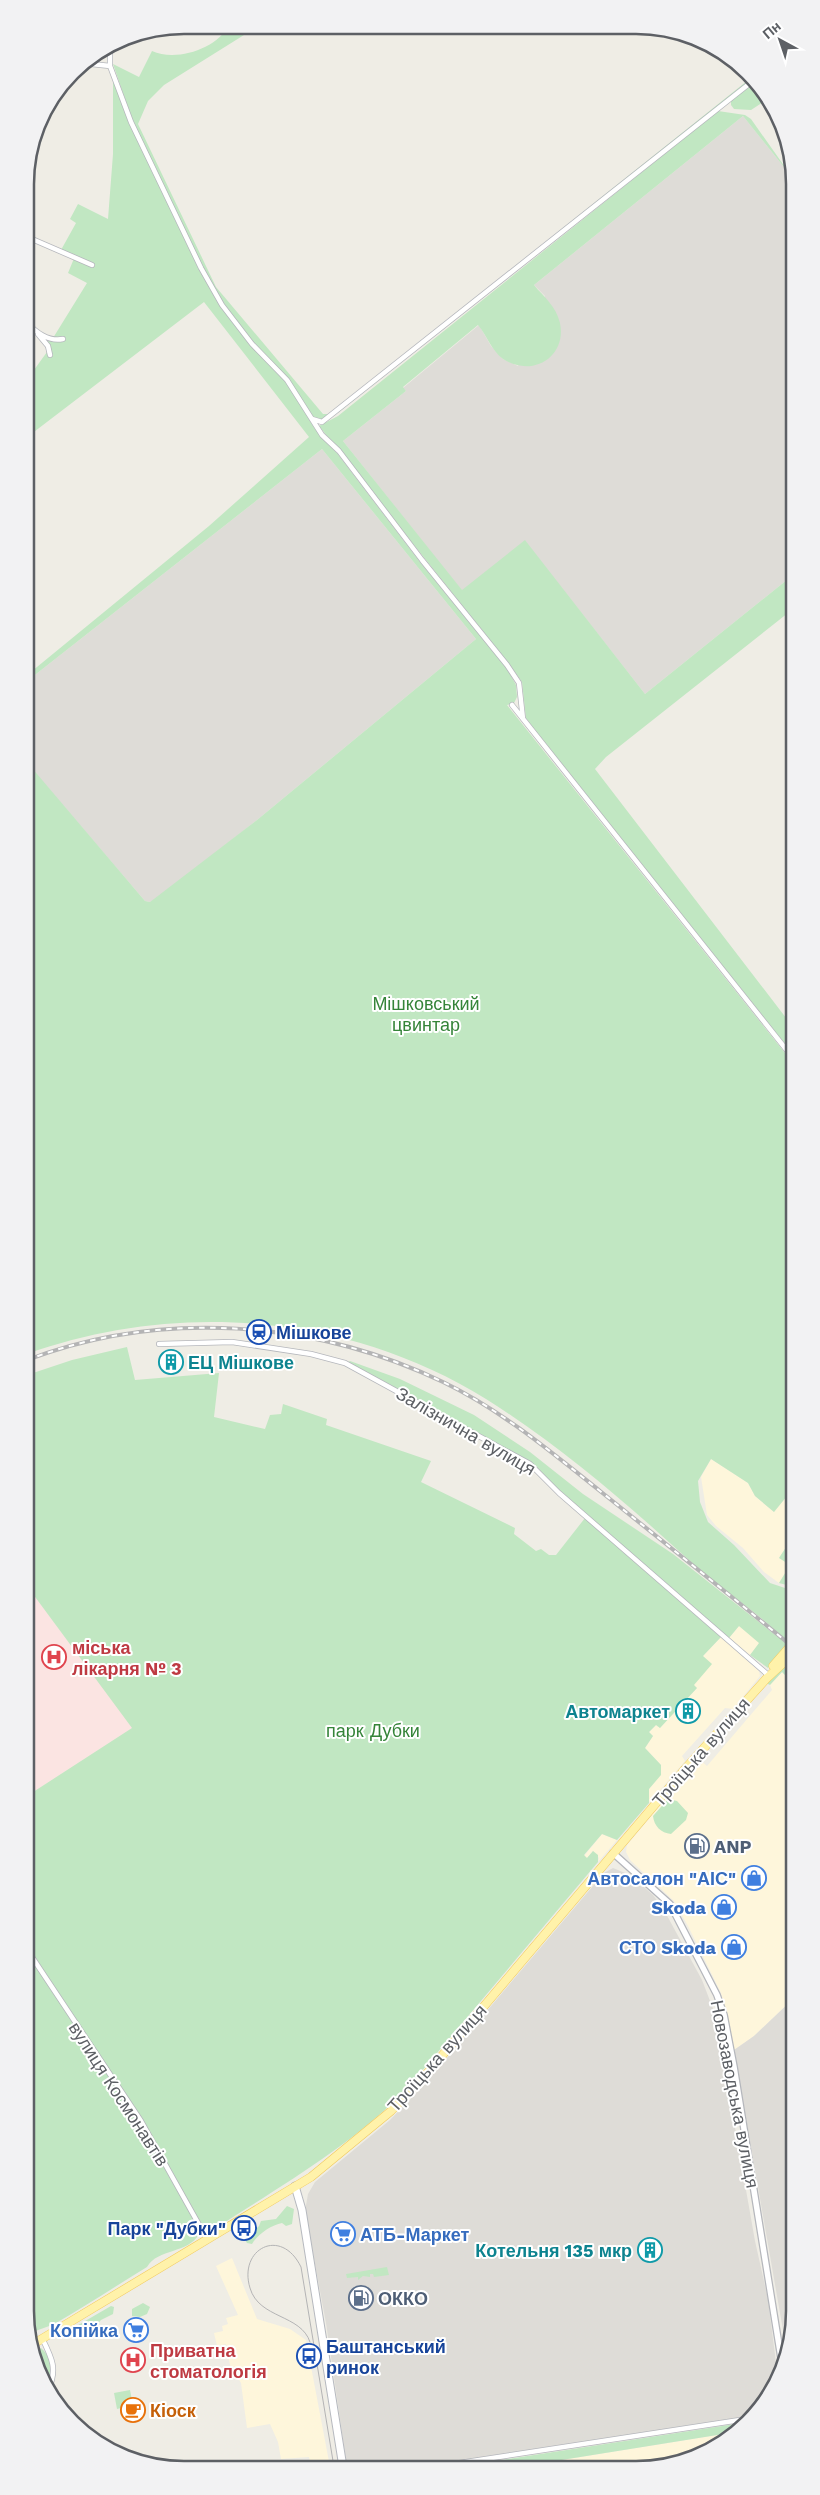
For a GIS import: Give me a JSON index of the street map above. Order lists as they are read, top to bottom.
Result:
{
  "streets": {
    "main road": ["Троїцька вулиця"],
    "street": ["Залізнична вулиця", "вулиця Космонавтів", "Новозаводська вулиця"]
  },
  "crossings": [
    ["Залізнична вулиця", "Троїцька вулиця"],
    ["Троїцька вулиця", "вулиця Космонавтів"],
    ["Троїцька вулиця", "Новозаводська вулиця"]
  ],
  "parks": ["Мішковський цвинтар", "парк Дубки"],
  "places": {
    "station": ["Мішкове"],
    "building": ["ЕЦ Мішкове", "Автомаркет", "Котельня 135 мкр"],
    "hospital": ["міська лікарня № 3", "Приватна стоматологія"],
    "fuel station": ["ANP", "ОККО"],
    "shop": ["Автосалон \"АІС\"", "Skoda", "СТО Skoda"],
    "bus stop": ["Парк \"Дубки\"", "Баштанський ринок"],
    "supermarket": ["АТБ-Маркет", "Копійка"],
    "cafe": ["Кіоск"]
  },
  "north": "top left"
}
